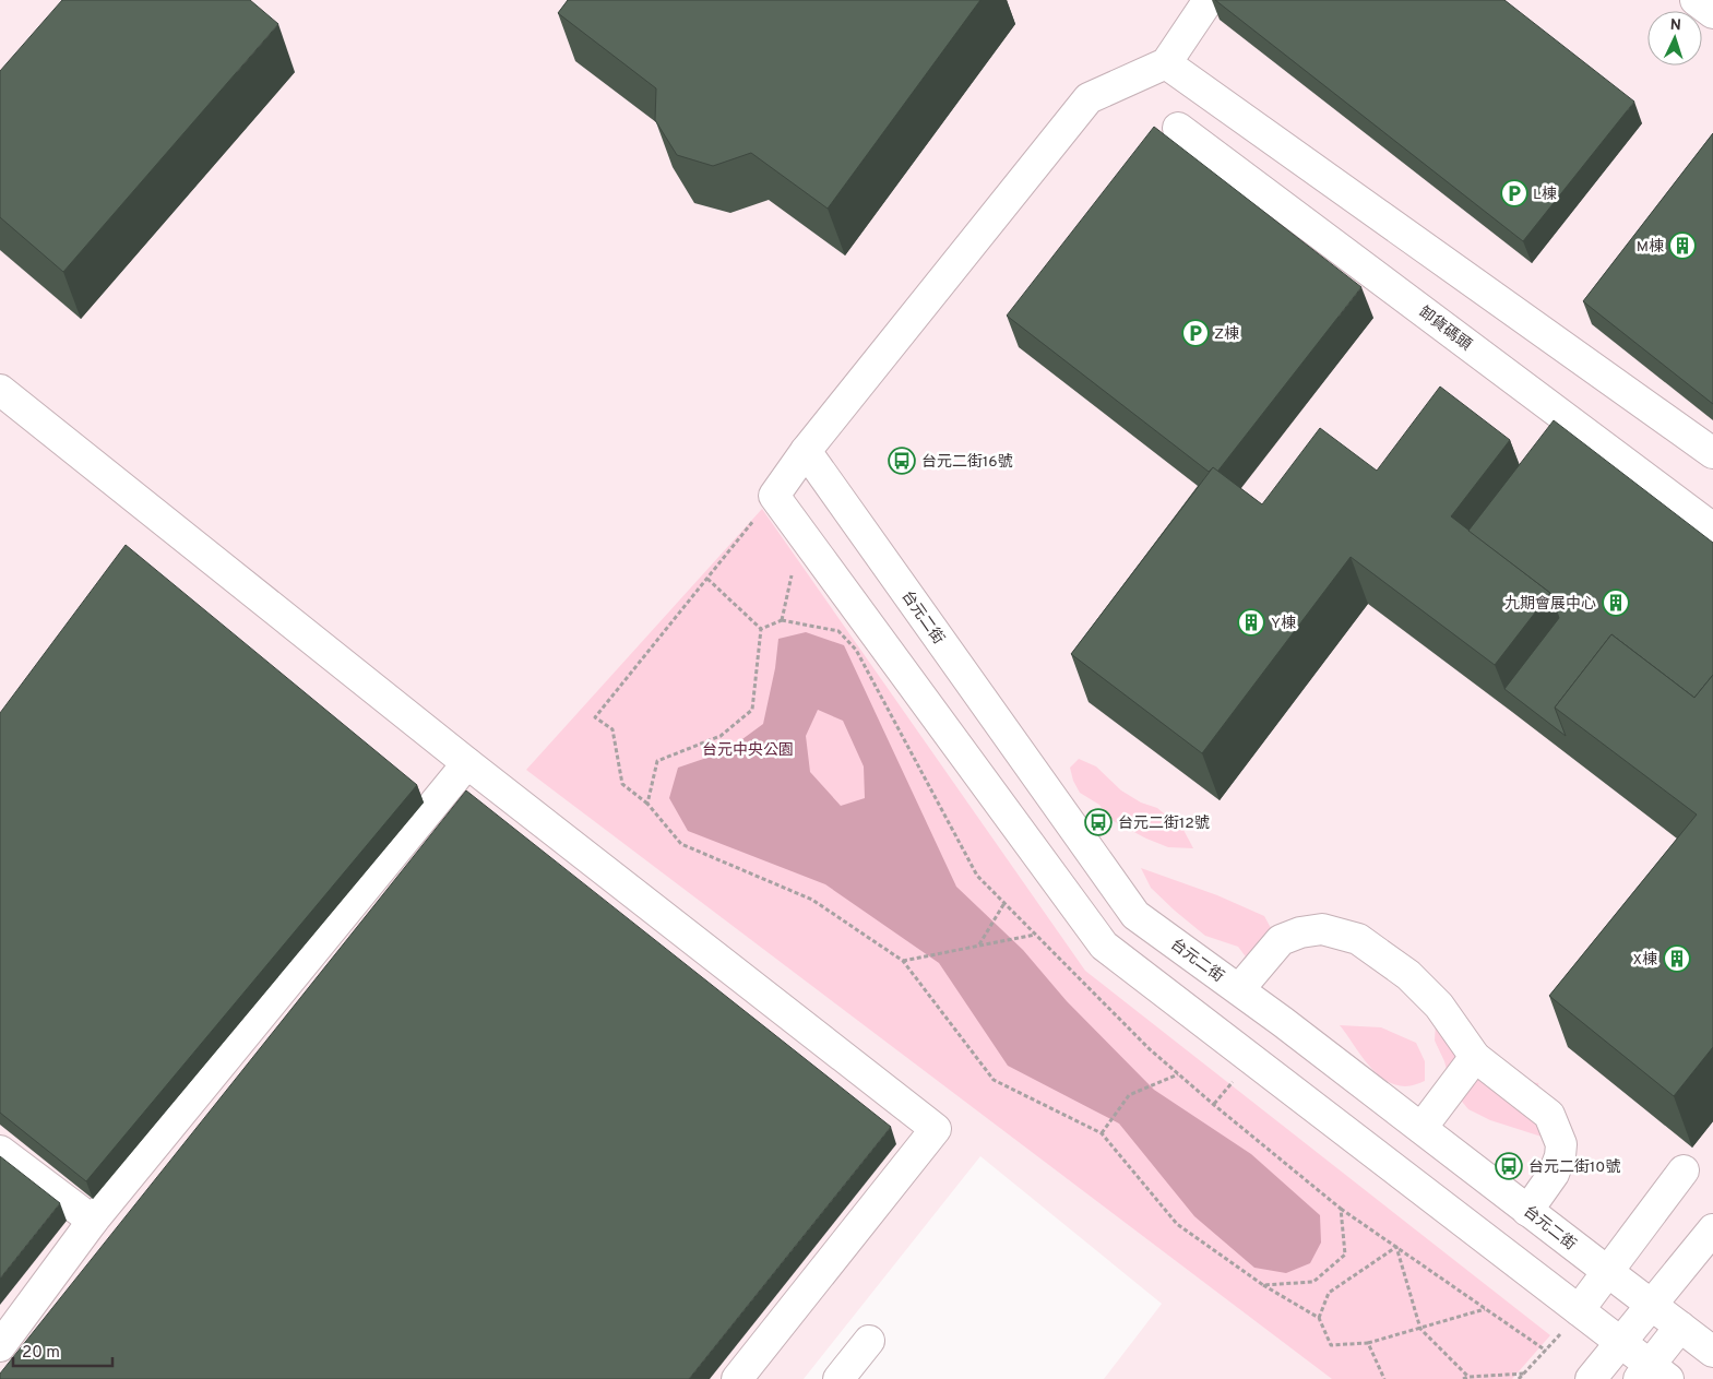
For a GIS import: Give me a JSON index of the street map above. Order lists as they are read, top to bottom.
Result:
{
  "streets": {
    "lane": ["卸貨碼頭", "台元二街"]
  },
  "parks": ["台元中央公園"],
  "places": {
    "parking": ["L棟", "Z棟"],
    "building": [
      "M棟",
      "九期會展中心",
      "Y棟",
      "X棟"
    ],
    "bus stop": ["台元二街16號", "台元二街12號", "台元二街10號"]
  },
  "scale_bar": "20 m",
  "north": "top"
}
